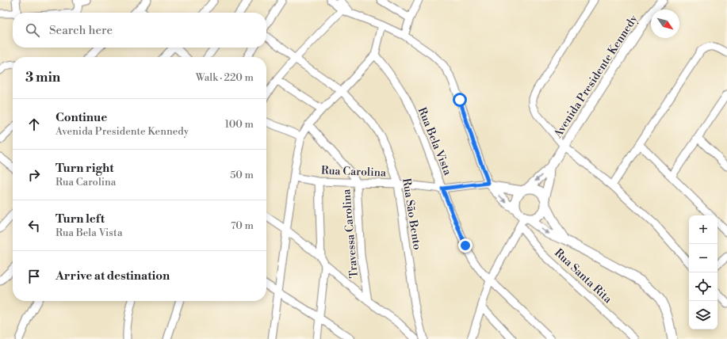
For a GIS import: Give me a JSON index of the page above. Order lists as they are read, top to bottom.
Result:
{
  "streets": {
    "main road": ["Avenida Presidente Kennedy"],
    "street": [
      "Rua Bela Vista",
      "Rua Carolina",
      "Rua São Bento",
      "Travessa Carolina",
      "Rua Santa Rita"
    ]
  },
  "crossings": [
    ["Rua Bela Vista", "Rua Carolina"],
    ["Rua Carolina", "Rua São Bento"],
    ["Rua Carolina", "Travessa Carolina"]
  ],
  "north": "bottom right",
  "page": {
    "search": "Search here",
    "heading": ["3 min", "Walk · 220 m"],
    "list": [
      ["Continue", "Avenida Presidente Kennedy", "100 m"],
      ["Turn right", "Rua Carolina", "50 m"],
      ["Turn left", "Rua Bela Vista", "70 m"],
      "Arrive at destination"
    ],
    "map_buttons": ["+", "−"]
  }
}
